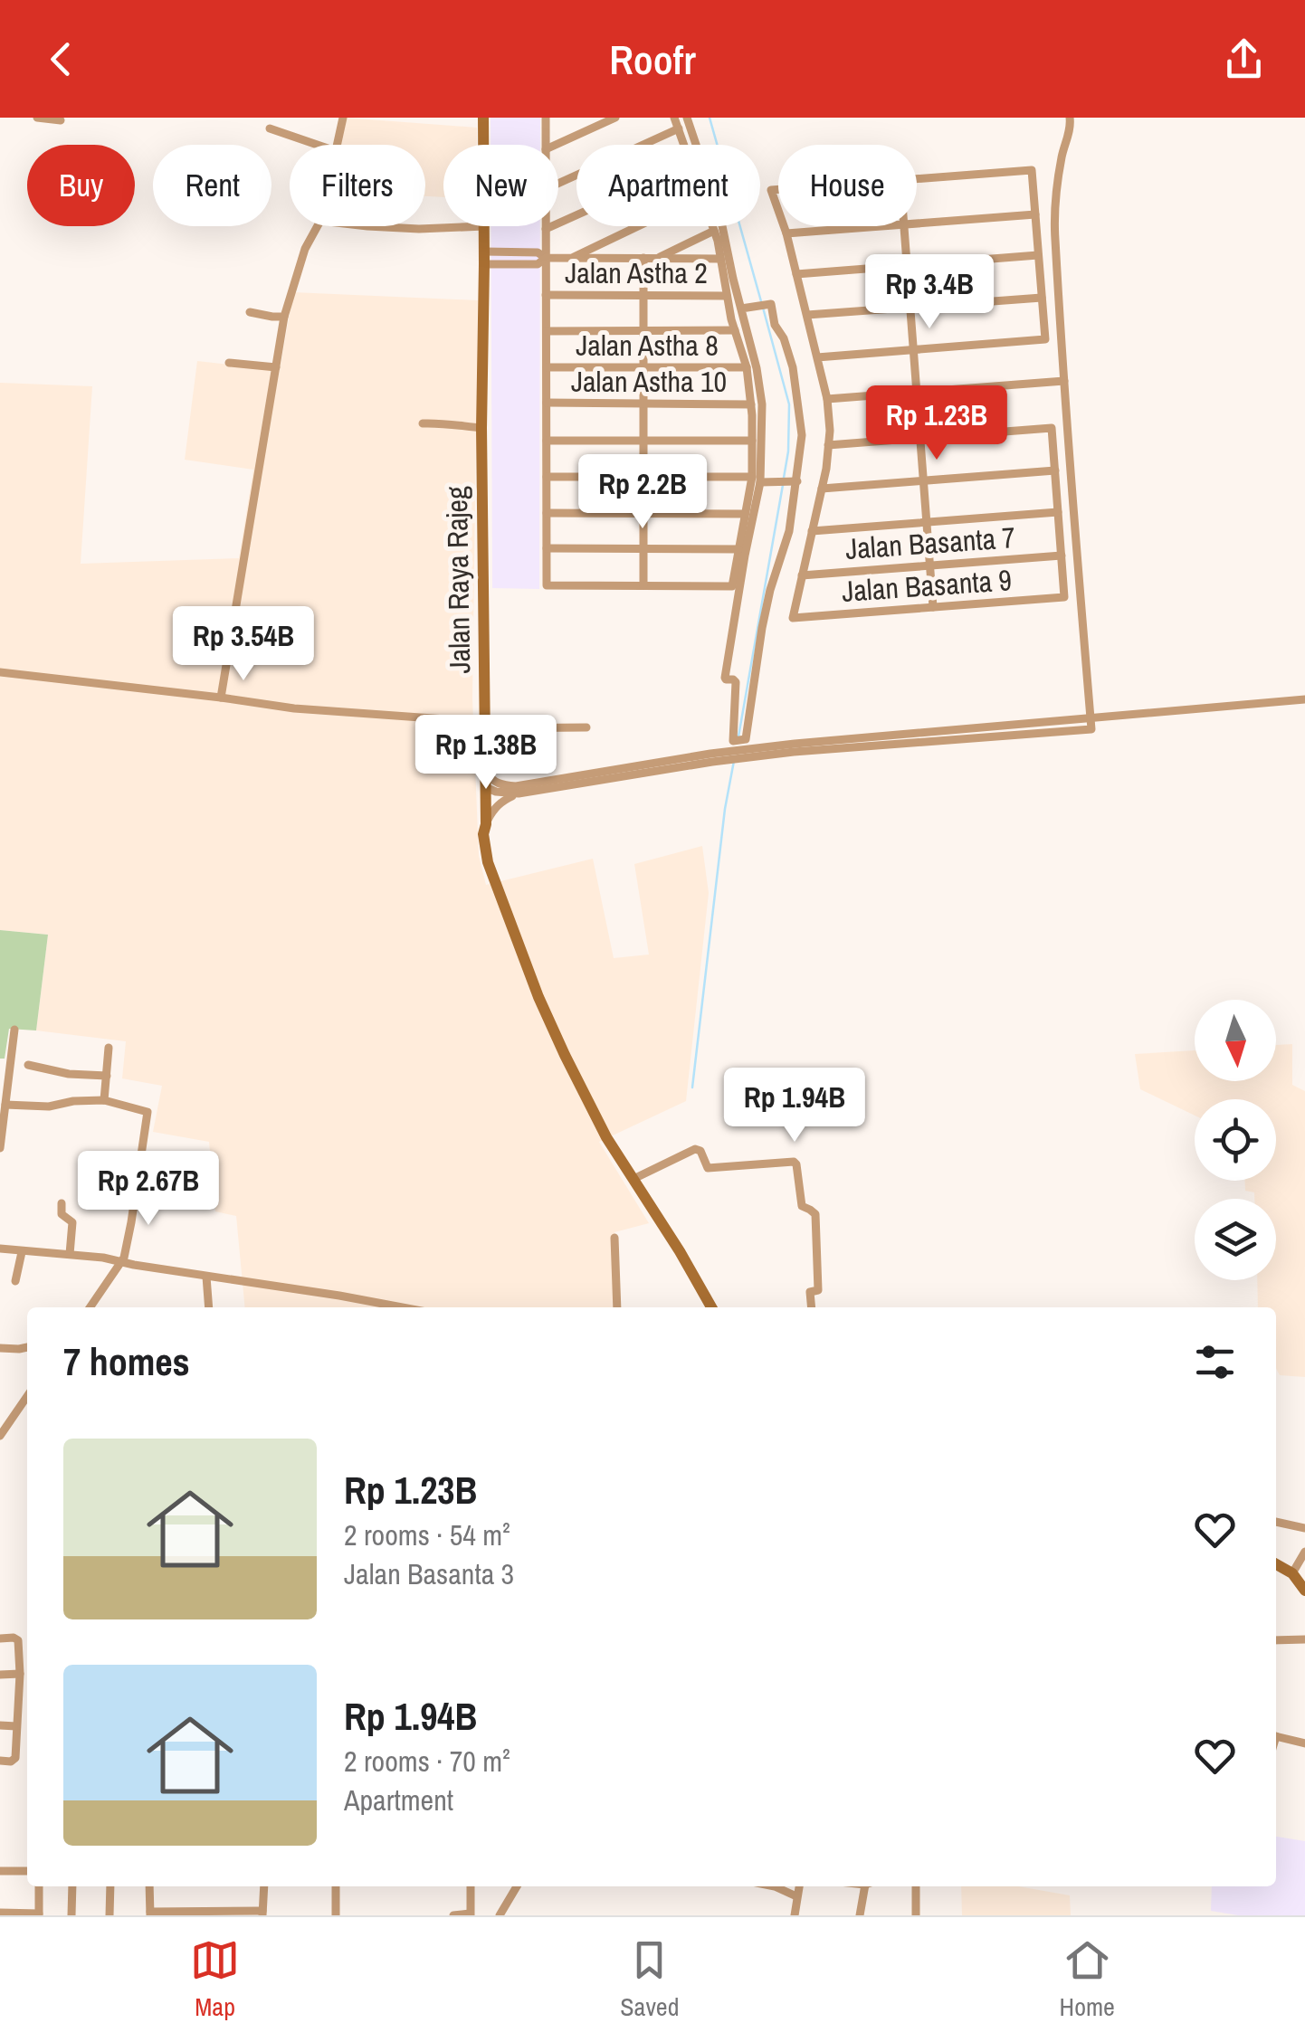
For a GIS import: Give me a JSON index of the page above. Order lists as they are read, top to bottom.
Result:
{
  "streets": {
    "main road": ["Jalan Raya Rajeg"],
    "street": [
      "Jalan Astha 2",
      "Jalan Astha 8",
      "Jalan Astha 10",
      "Jalan Basanta 7",
      "Jalan Basanta 9"
    ]
  },
  "crossings": [
    ["Jalan Basanta 7", "Jalan Basanta 9"]
  ],
  "north": "bottom",
  "page": {
    "header": "Roofr",
    "chip": [
      "Buy",
      "Rent",
      "Filters",
      "New",
      "Apartment",
      "House"
    ],
    "price": [
      "Rp 3.4B",
      "Rp 1.23B",
      "Rp 2.2B",
      "Rp 3.54B",
      "Rp 1.38B",
      "Rp 1.94B",
      "Rp 2.67B"
    ],
    "heading": "7 homes",
    "list": [
      {
        "name": "Rp 1.23B",
        "note": "2 rooms · 54 m² · Jalan Basanta 3"
      },
      {
        "name": "Rp 1.94B",
        "note": "2 rooms · 70 m² · Apartment"
      }
    ],
    "tabs": ["Map", "Saved", "Home"]
  }
}
